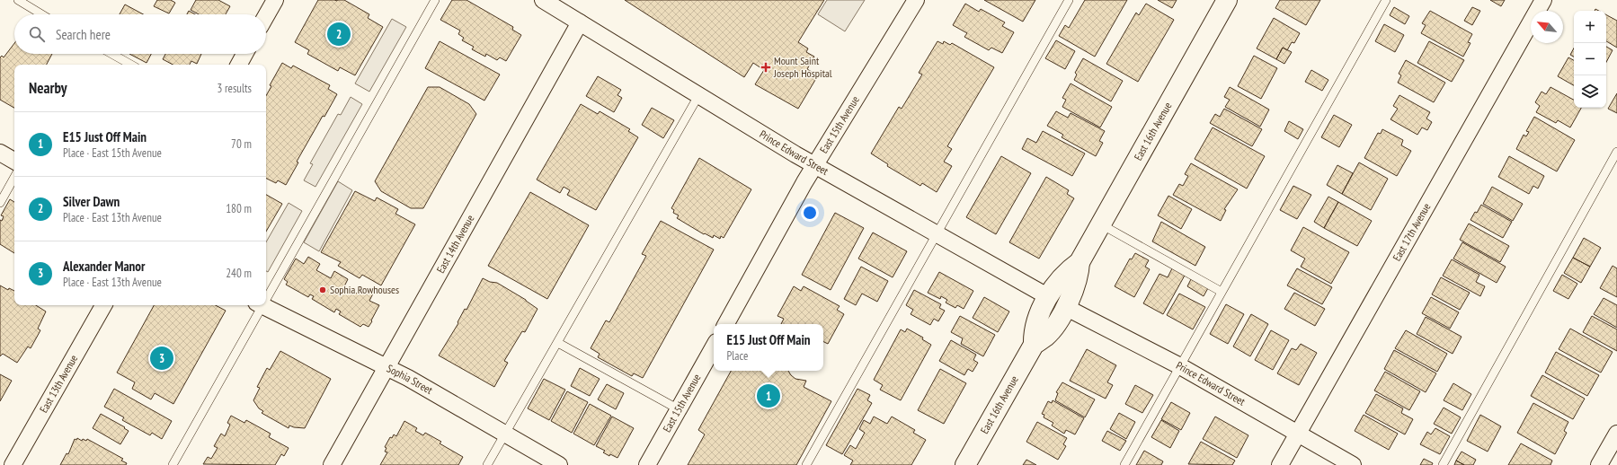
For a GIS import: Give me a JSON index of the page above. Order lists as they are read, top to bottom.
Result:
{
  "streets": {
    "street": [
      "East 15th Avenue",
      "East 16th Avenue",
      "Prince Edward Street",
      "East 17th Avenue",
      "East 14th Avenue",
      "Sophia Street",
      "East 13th Avenue"
    ]
  },
  "crossings": [
    ["East 15th Avenue", "Prince Edward Street"],
    ["East 16th Avenue", "Prince Edward Street"],
    ["Prince Edward Street", "East 17th Avenue"],
    ["Prince Edward Street", "East 14th Avenue"],
    ["East 14th Avenue", "Sophia Street"]
  ],
  "places": {
    "health": ["Mount Saint Joseph Hospital"],
    "other": ["Sophia Rowhouses"]
  },
  "north": "top left",
  "page": {
    "map_buttons": ["+", "−"],
    "search": "Search here",
    "pins": ["2", "3", "1"],
    "heading": ["Nearby", "3 results"],
    "list": [
      {
        "mark": "1",
        "name": "E15 Just Off Main",
        "note": "Place · East 15th Avenue",
        "value": "70 m"
      },
      {
        "mark": "2",
        "name": "Silver Dawn",
        "note": "Place · East 13th Avenue",
        "value": "180 m"
      },
      {
        "mark": "3",
        "name": "Alexander Manor",
        "note": "Place · East 13th Avenue",
        "value": "240 m"
      }
    ],
    "popup": ["E15 Just Off Main", "Place"]
  }
}
